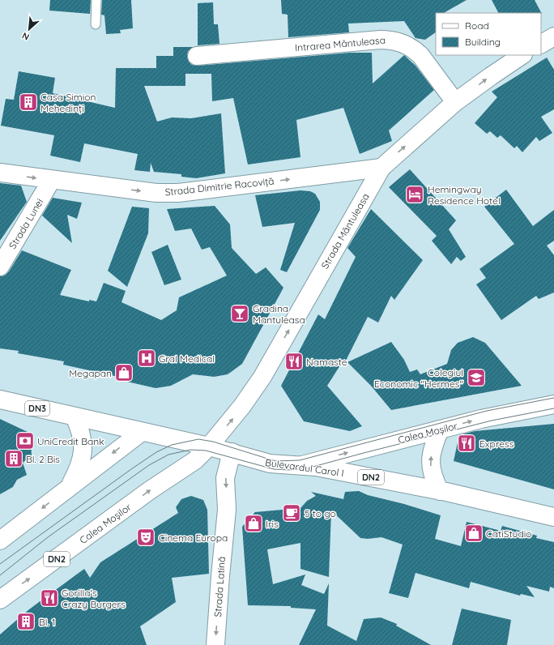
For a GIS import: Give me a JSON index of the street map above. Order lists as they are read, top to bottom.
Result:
{
  "streets": {
    "street": [
      "Intrarea Mântuleasa",
      "Strada Dimitrie Racoviță",
      "Strada Lunei",
      "Strada Mântuleasa",
      "DN3",
      "Calea Moșilor",
      "Bulevardul Carol I",
      "DN2",
      "Strada Latină"
    ]
  },
  "crossings": [
    ["Intrarea Mântuleasa", "Strada Mântuleasa"],
    ["Strada Dimitrie Racoviță", "Strada Lunei"],
    ["Strada Dimitrie Racoviță", "Strada Mântuleasa"],
    ["Strada Mântuleasa", "Calea Moșilor"],
    ["Strada Mântuleasa", "Bulevardul Carol I"],
    ["Calea Moșilor", "Bulevardul Carol I"],
    ["Bulevardul Carol I", "Strada Latină"]
  ],
  "one_way": ["Strada Dimitrie Racoviță", "Strada Mântuleasa"],
  "places": {
    "building": ["Casa Simion Mehedinți", "Bl. 2 Bis", "Bl. 1"],
    "hotel": ["Hemingway Residence Hotel"],
    "bar": ["Gradina Mantuleasa"],
    "hospital": ["Gral Medical"],
    "restaurant": ["Namaste", "Express", "Gorilla's Crazy Burgers"],
    "shop": ["Megapan", "Iris", "CatiStudio"],
    "school or university": ["Colegiul Economic \"Hermes\""],
    "bank": ["UniCredit Bank"],
    "cafe": ["5 to go"],
    "theatre": ["Cinema Europa"]
  },
  "legend": ["Road", "Building"],
  "north": "bottom left"
}
